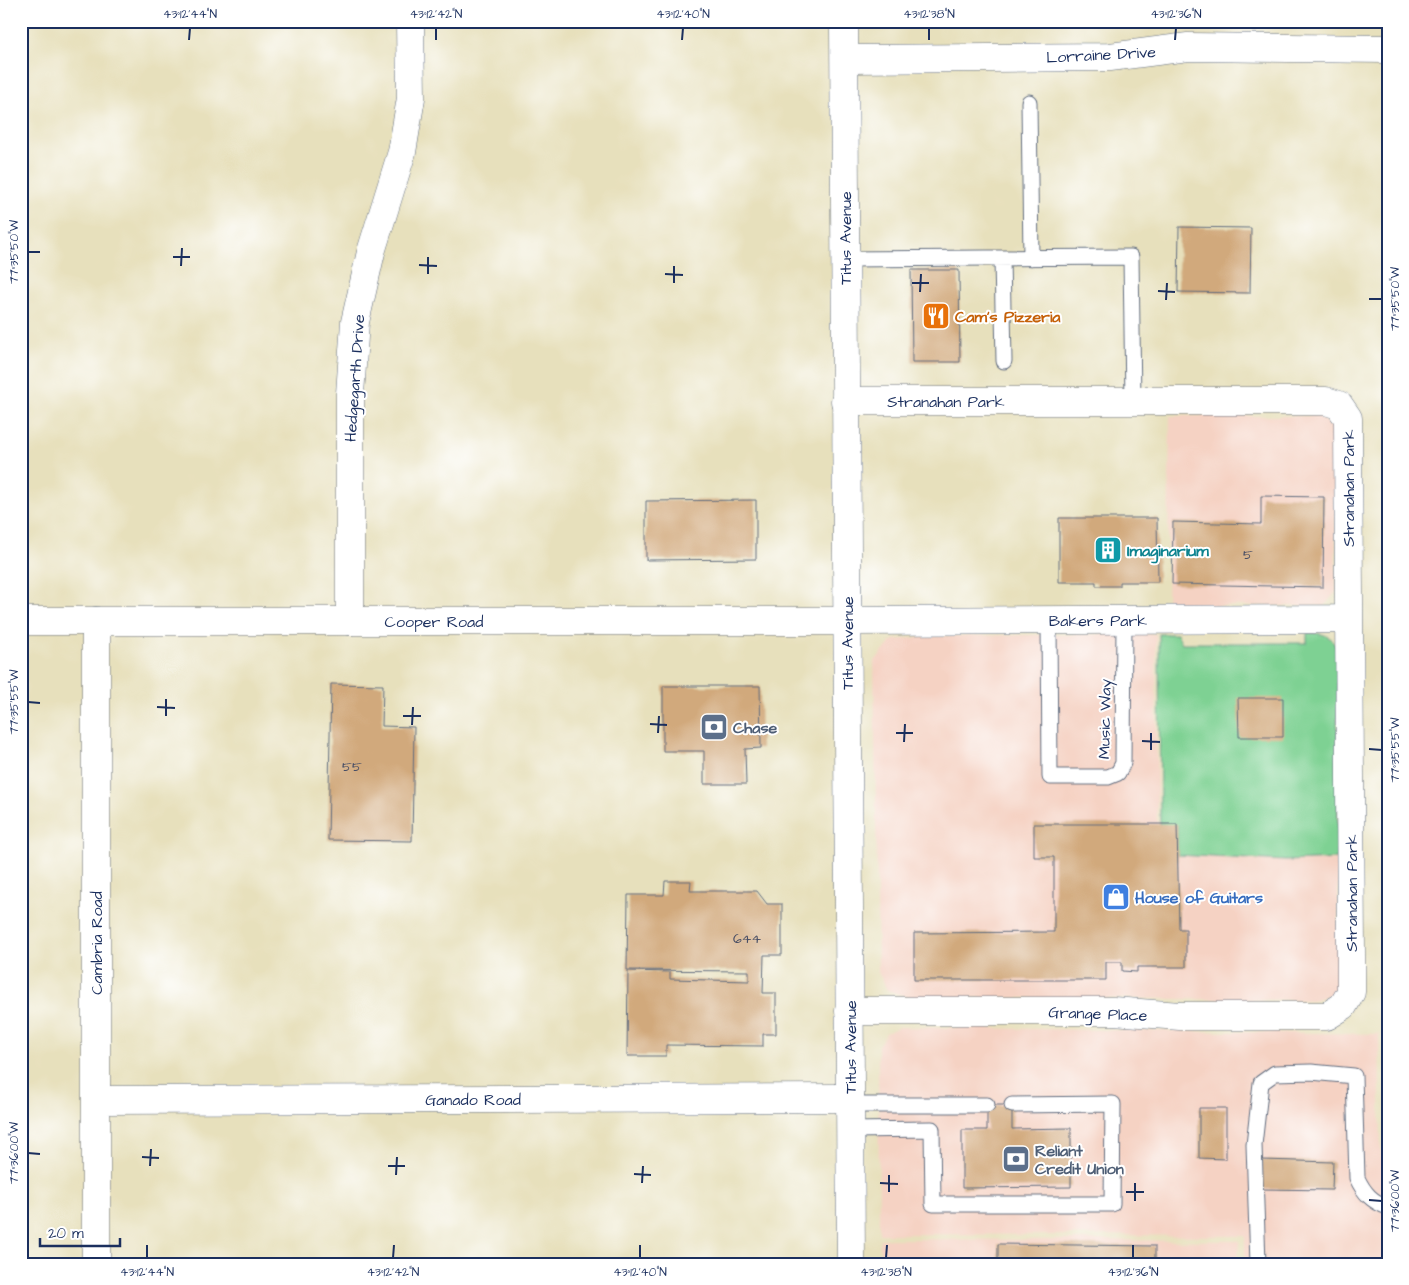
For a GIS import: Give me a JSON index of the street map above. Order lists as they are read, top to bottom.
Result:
{
  "streets": {
    "street": [
      "Lorraine Drive",
      "Titus Avenue",
      "Hedgegarth Drive",
      "Stranahan Park",
      "Bakers Park",
      "Cooper Road",
      "Cambria Road",
      "Grange Place",
      "Ganado Road"
    ],
    "lane": ["Music Way"]
  },
  "crossings": [
    ["Lorraine Drive", "Titus Avenue"],
    ["Titus Avenue", "Stranahan Park"],
    ["Titus Avenue", "Bakers Park"],
    ["Titus Avenue", "Cooper Road"],
    ["Titus Avenue", "Grange Place"],
    ["Titus Avenue", "Ganado Road"],
    ["Hedgegarth Drive", "Cooper Road"],
    ["Stranahan Park", "Bakers Park"],
    ["Stranahan Park", "Grange Place"],
    ["Bakers Park", "Cooper Road"],
    ["Bakers Park", "Music Way"],
    ["Cooper Road", "Cambria Road"],
    ["Cambria Road", "Ganado Road"]
  ],
  "places": {
    "restaurant": ["Cam's Pizzeria"],
    "building": ["Imaginarium"],
    "bank": ["Chase", "Reliant Credit Union"],
    "shop": ["House of Guitars"]
  },
  "house_numbers": ["5", "55", "644"],
  "scale_bar": "20 m",
  "coordinates": [
    "43°12'44\"N",
    "43°12'42\"N",
    "43°12'40\"N",
    "43°12'38\"N",
    "43°12'36\"N",
    "77°35'50\"W",
    "77°35'55\"W",
    "77°36'00\"W"
  ]
}
